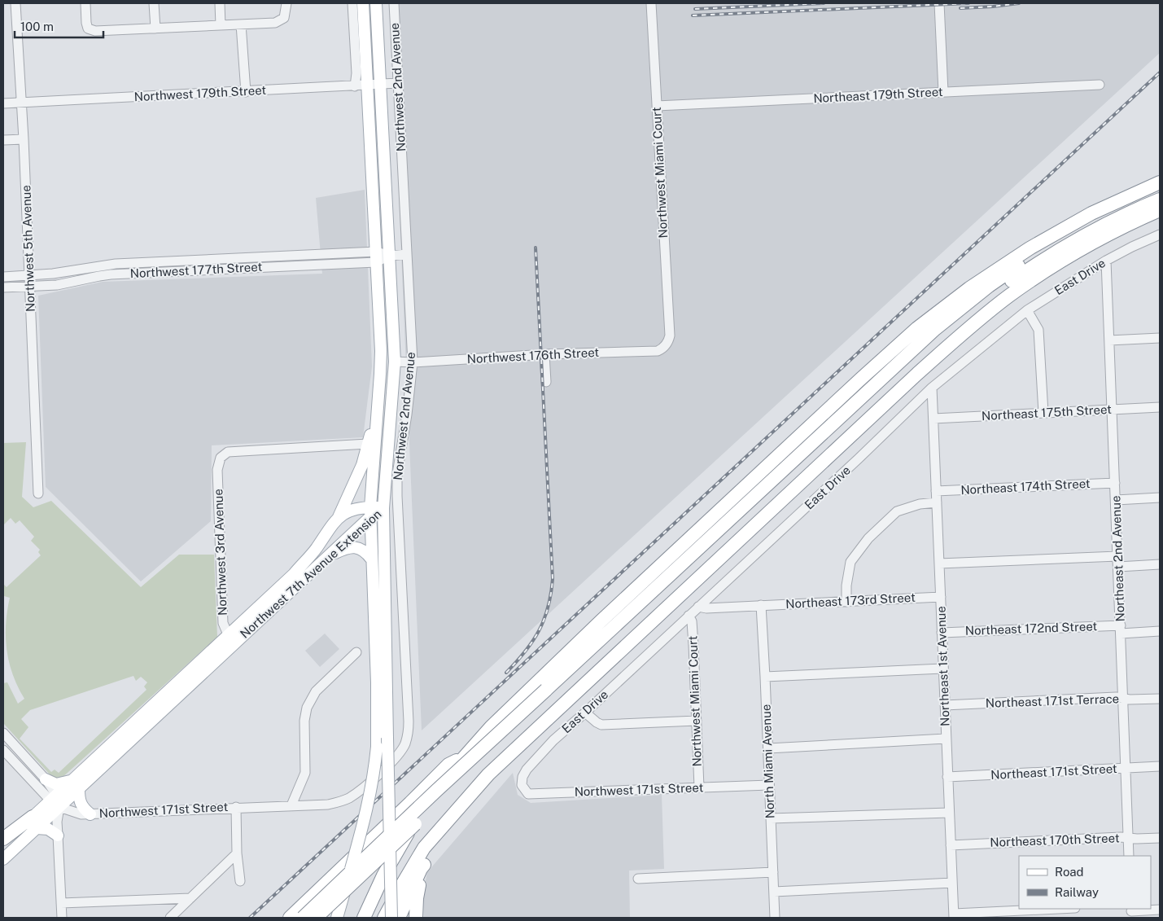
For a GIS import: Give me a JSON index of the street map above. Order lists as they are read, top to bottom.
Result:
{
  "streets": {
    "main road": ["Northwest 2nd Avenue", "Northwest 7th Avenue Extension"],
    "street": [
      "Northwest 179th Street",
      "Northeast 179th Street",
      "Northwest Miami Court",
      "Northwest 5th Avenue",
      "Northwest 177th Street",
      "East Drive",
      "Northwest 176th Street",
      "Northeast 175th Street",
      "Northeast 174th Street",
      "Northwest 3rd Avenue",
      "Northeast 2nd Avenue",
      "Northeast 173rd Street",
      "Northeast 172nd Street",
      "Northeast 1st Avenue",
      "Northeast 171st Terrace",
      "North Miami Avenue",
      "Northeast 171st Street",
      "Northwest 171st Street",
      "Northeast 170th Street"
    ]
  },
  "crossings": [
    ["Northwest 2nd Avenue", "Northwest 179th Street"],
    ["Northwest 2nd Avenue", "Northwest 177th Street"],
    ["Northwest 2nd Avenue", "Northwest 176th Street"],
    ["Northwest 2nd Avenue", "Northwest 7th Avenue Extension"],
    ["Northwest 2nd Avenue", "Northwest 171st Street"],
    ["Northwest 179th Street", "Northwest 5th Avenue"],
    ["Northeast 179th Street", "Northwest Miami Court"],
    ["Northwest Miami Court", "East Drive"],
    ["Northwest Miami Court", "Northwest 176th Street"],
    ["Northwest Miami Court", "Northwest 171st Street"],
    ["Northwest 5th Avenue", "Northwest 177th Street"],
    ["East Drive", "Northeast 2nd Avenue"],
    ["East Drive", "Northeast 173rd Street"],
    ["East Drive", "Northeast 1st Avenue"],
    ["East Drive", "Northwest 171st Street"],
    ["Northeast 175th Street", "Northeast 2nd Avenue"],
    ["Northeast 175th Street", "Northeast 1st Avenue"],
    ["Northeast 174th Street", "Northeast 2nd Avenue"],
    ["Northeast 174th Street", "Northeast 1st Avenue"],
    ["Northwest 3rd Avenue", "Northwest 7th Avenue Extension"],
    ["Northeast 2nd Avenue", "Northeast 172nd Street"],
    ["Northeast 2nd Avenue", "Northeast 171st Terrace"],
    ["Northeast 2nd Avenue", "Northeast 171st Street"],
    ["Northeast 2nd Avenue", "Northeast 170th Street"],
    ["Northwest 7th Avenue Extension", "Northwest 171st Street"],
    ["Northeast 173rd Street", "Northeast 1st Avenue"],
    ["Northeast 173rd Street", "North Miami Avenue"],
    ["Northeast 172nd Street", "Northeast 1st Avenue"],
    ["Northeast 1st Avenue", "Northeast 171st Terrace"],
    ["Northeast 1st Avenue", "Northeast 171st Street"],
    ["Northeast 1st Avenue", "Northeast 170th Street"],
    ["North Miami Avenue", "Northwest 171st Street"]
  ],
  "legend": ["Road", "Railway"],
  "scale_bar": "100 m"
}
